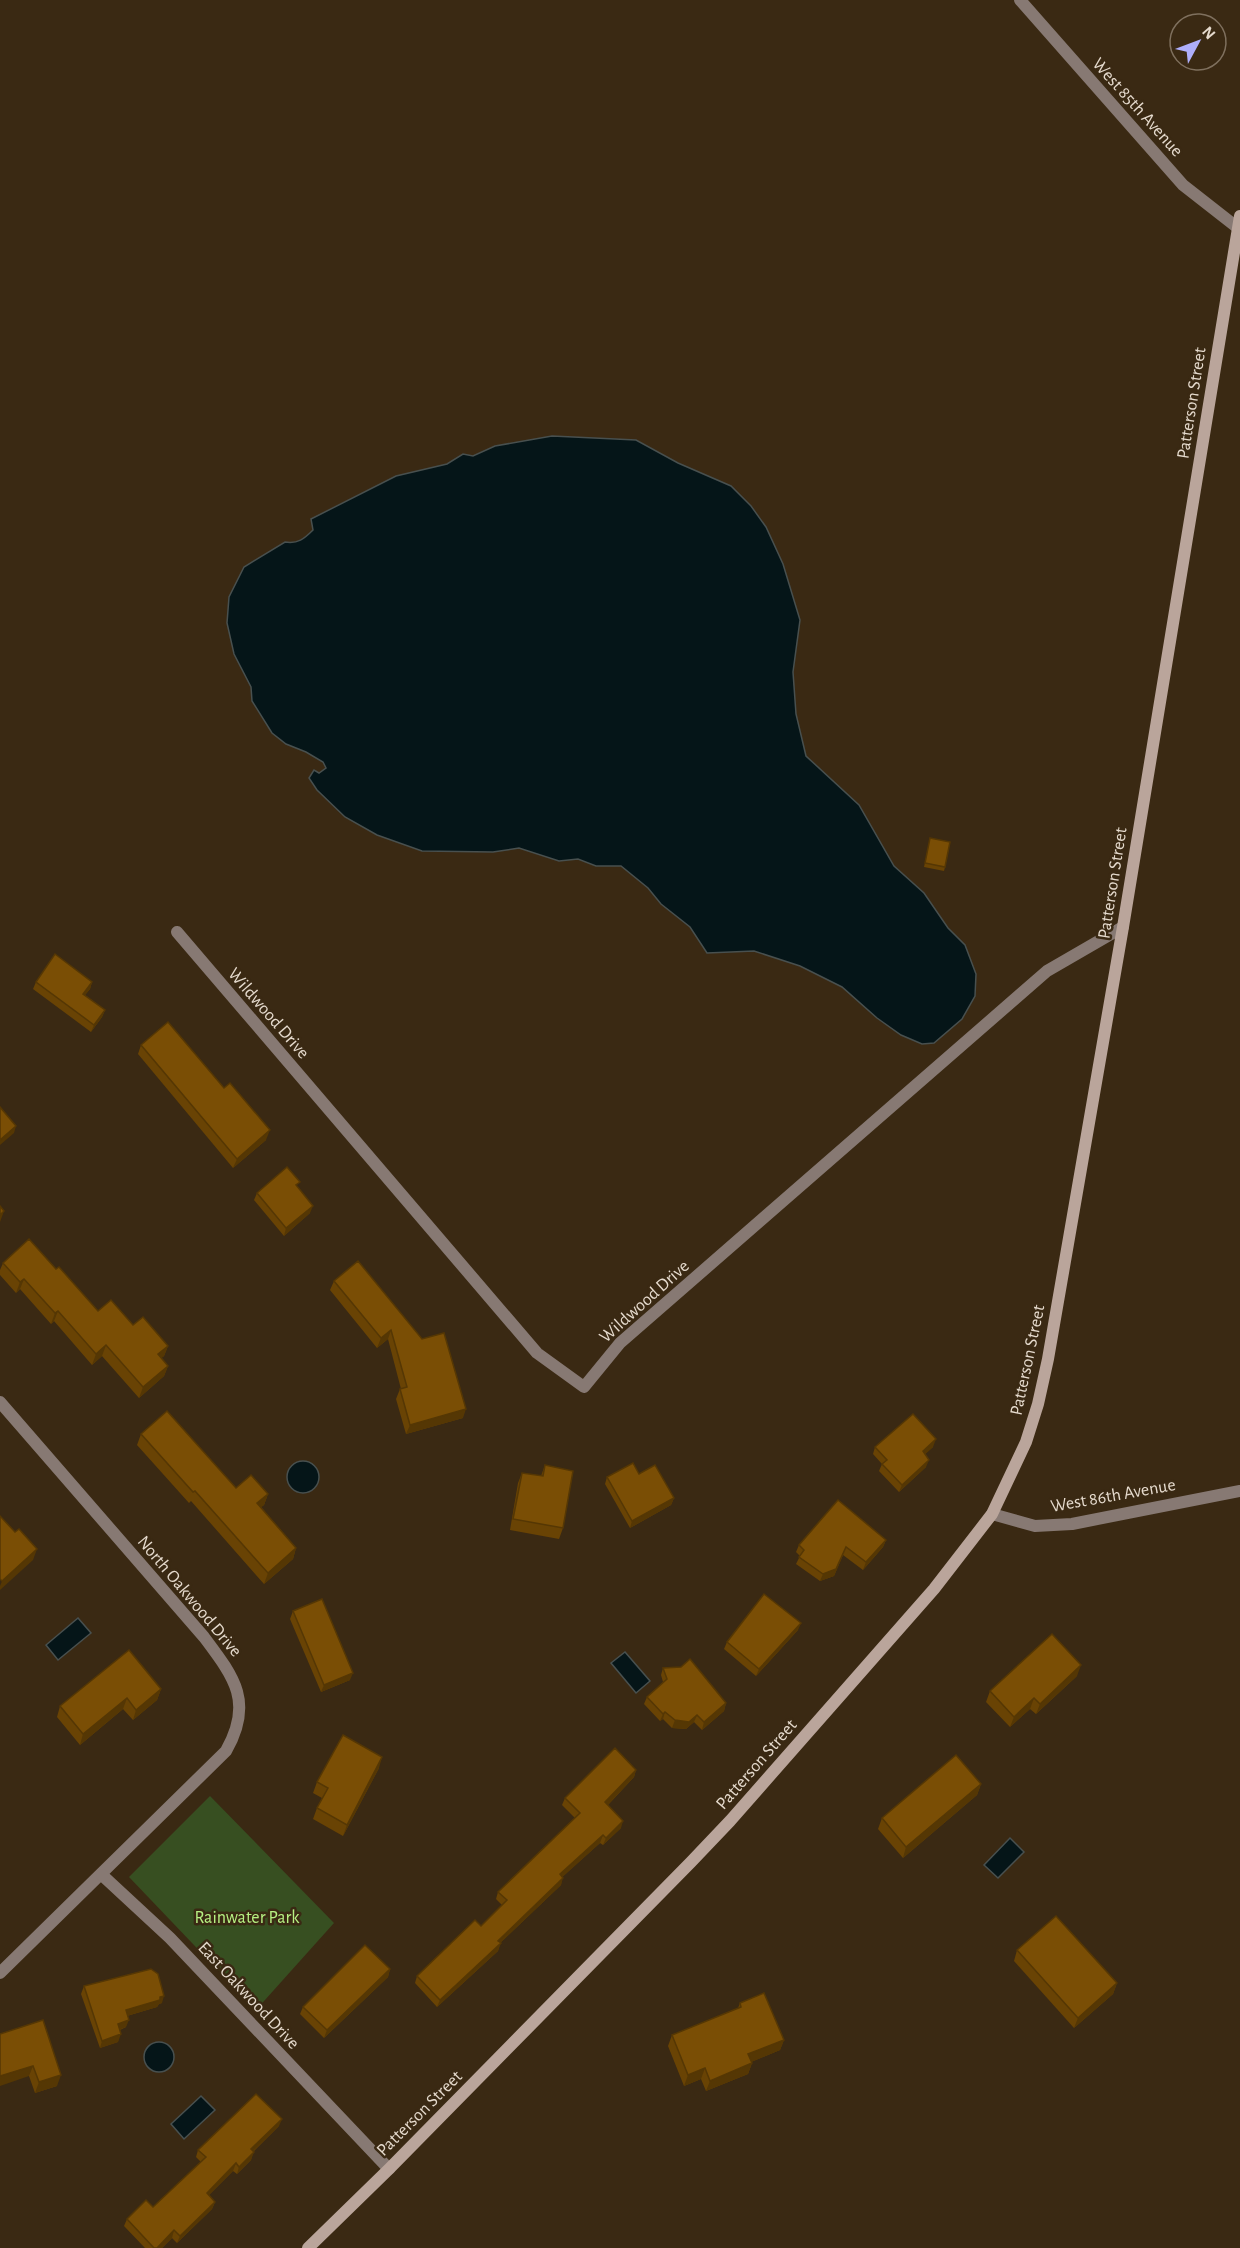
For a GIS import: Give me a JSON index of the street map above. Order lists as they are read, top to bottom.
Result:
{
  "streets": {
    "street": [
      "West 85th Avenue",
      "Patterson Street",
      "Wildwood Drive",
      "West 86th Avenue",
      "North Oakwood Drive",
      "East Oakwood Drive"
    ]
  },
  "crossings": [
    ["West 85th Avenue", "Patterson Street"],
    ["Patterson Street", "Wildwood Drive"],
    ["Patterson Street", "West 86th Avenue"],
    ["Patterson Street", "East Oakwood Drive"],
    ["North Oakwood Drive", "East Oakwood Drive"]
  ],
  "parks": ["Rainwater Park"],
  "north": "top right"
}
